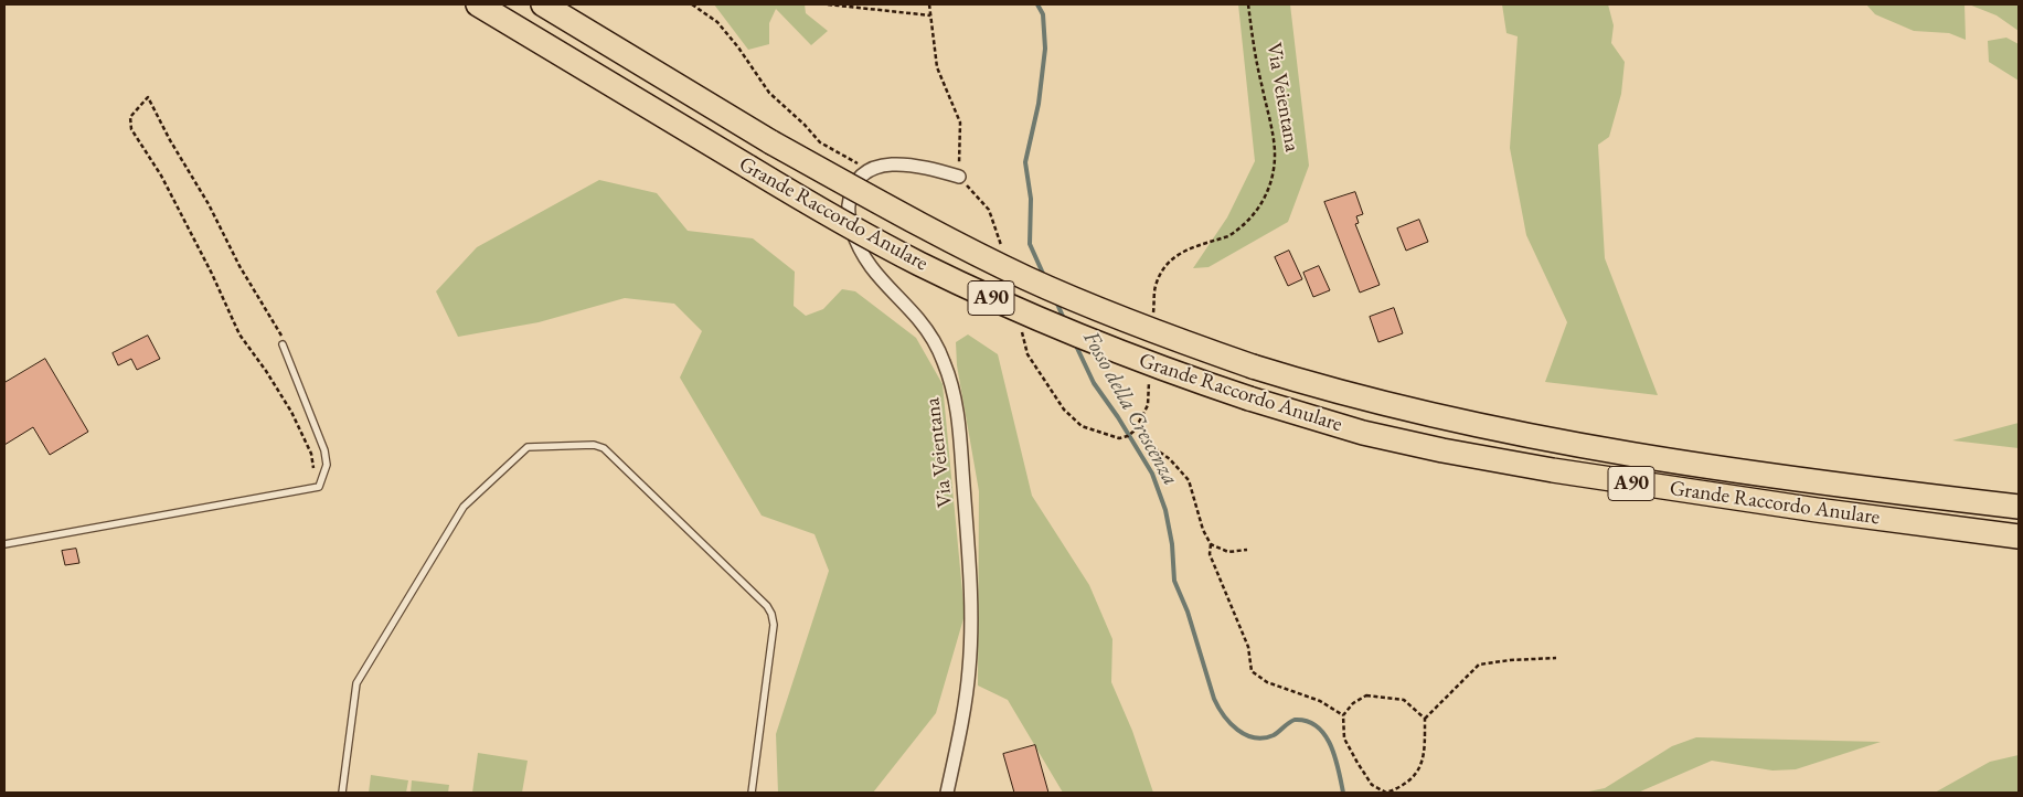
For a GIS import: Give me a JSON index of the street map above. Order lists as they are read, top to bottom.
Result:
{
  "streets": {
    "highway": ["Grande Raccordo Anulare", "A90"],
    "street": ["Via Veientana"]
  },
  "water": ["Fosso della Crescenza"]
}
